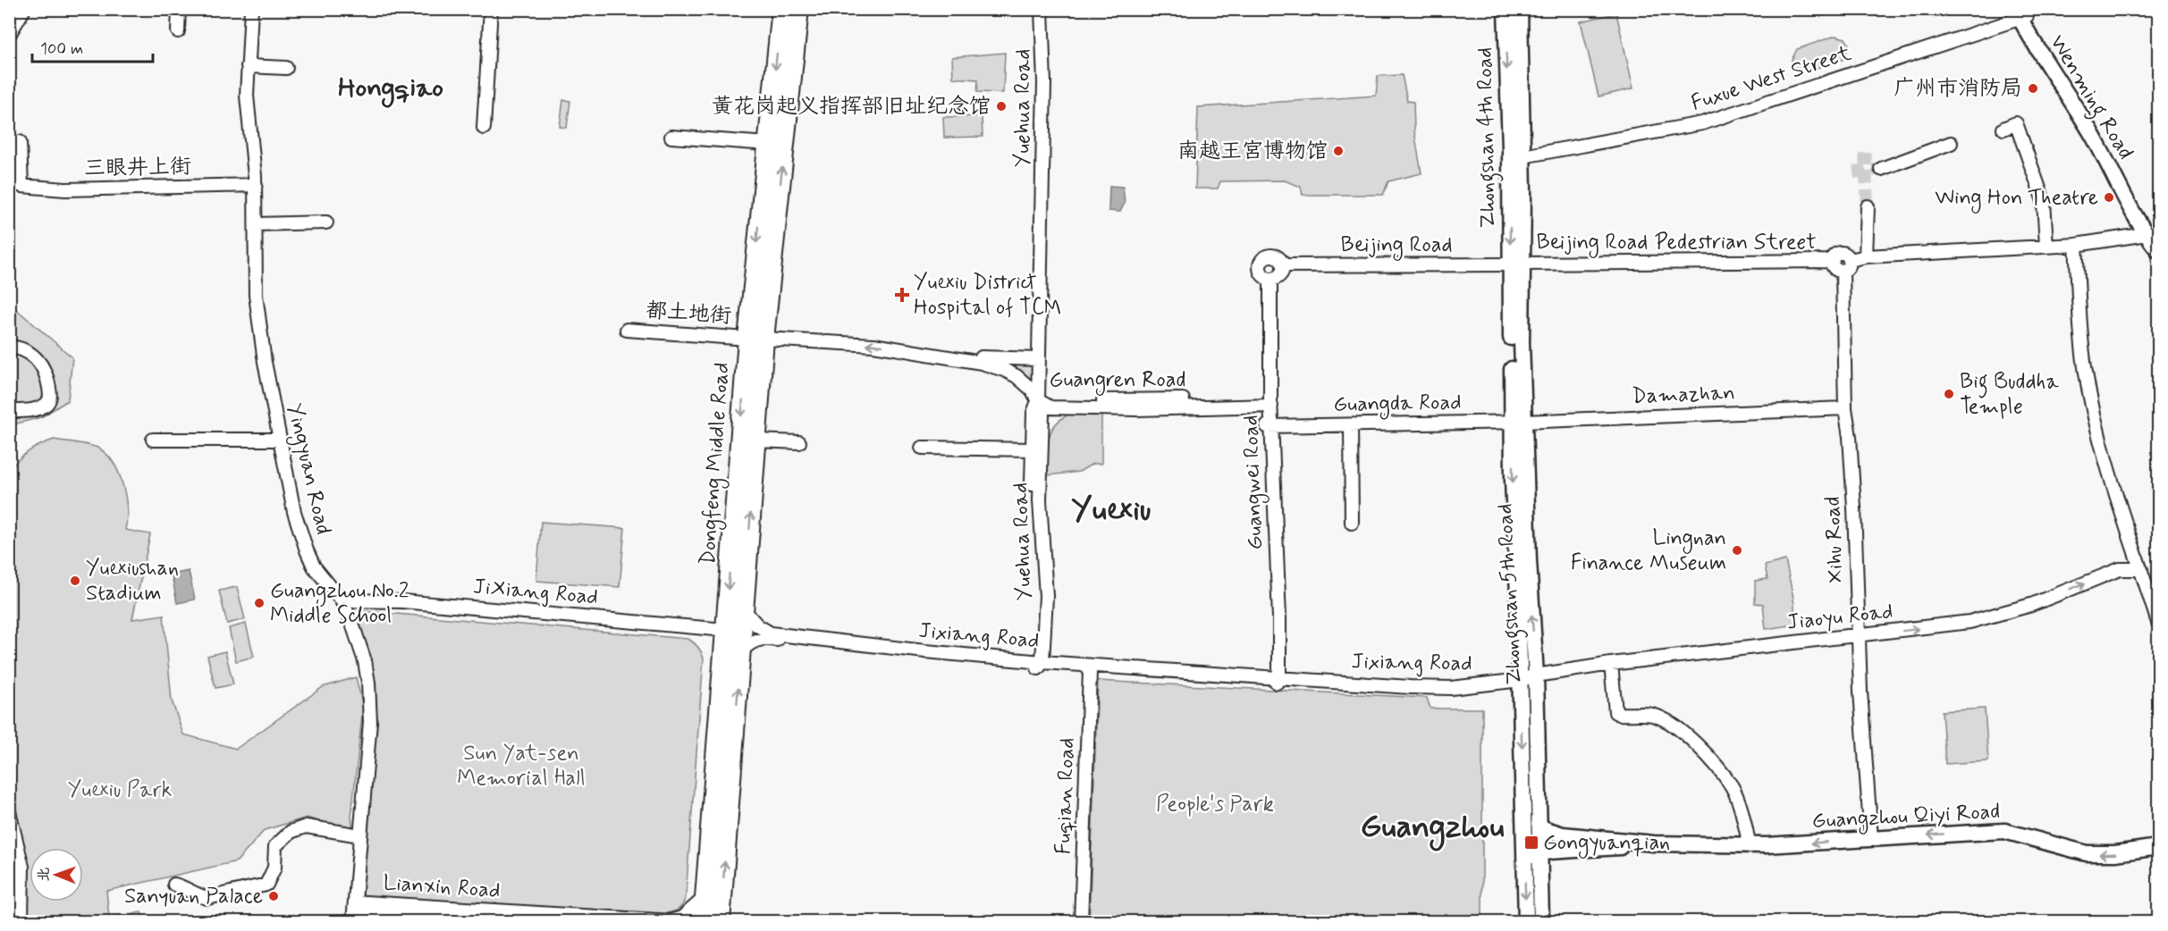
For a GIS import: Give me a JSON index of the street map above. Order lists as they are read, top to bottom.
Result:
{
  "streets": {
    "highway": ["Dongfeng Middle Road"],
    "main road": [
      "Wenming Road",
      "Zhongshan 4th Road",
      "Zhongshan 5th Road",
      "Guangzhou Qiyi Road"
    ],
    "street": [
      "Fuxue West Street",
      "Yuehua Road",
      "三眼井上街",
      "Beijing Road Pedestrian Street",
      "Beijing Road",
      "都土地街",
      "Guangren Road",
      "Damazhan",
      "Guangda Road",
      "Yingyuan Road",
      "Guangwei Road",
      "Xihu Road",
      "JiXiang Road",
      "Jiaoyu Road",
      "Jixiang Road",
      "Fuqian Road",
      "Lianxin Road"
    ]
  },
  "crossings": [
    ["Fuxue West Street", "Wenming Road"],
    ["Fuxue West Street", "Zhongshan 4th Road"],
    ["Wenming Road", "Beijing Road Pedestrian Street"],
    ["Yuehua Road", "Guangren Road"],
    ["Yuehua Road", "Jixiang Road"],
    ["Zhongshan 4th Road", "Beijing Road Pedestrian Street"],
    ["Zhongshan 4th Road", "Beijing Road"],
    ["Zhongshan 4th Road", "Zhongshan 5th Road"],
    ["三眼井上街", "Yingyuan Road"],
    ["Beijing Road Pedestrian Street", "Beijing Road"],
    ["Beijing Road Pedestrian Street", "Xihu Road"],
    ["Beijing Road Pedestrian Street", "Zhongshan 5th Road"],
    ["Beijing Road", "Guangwei Road"],
    ["Beijing Road", "Zhongshan 5th Road"],
    ["都土地街", "Dongfeng Middle Road"],
    ["Guangren Road", "Guangwei Road"],
    ["Damazhan", "Guangda Road"],
    ["Damazhan", "Xihu Road"],
    ["Damazhan", "Zhongshan 5th Road"],
    ["Guangda Road", "Guangwei Road"],
    ["Guangda Road", "Zhongshan 5th Road"],
    ["Dongfeng Middle Road", "JiXiang Road"],
    ["Dongfeng Middle Road", "Jixiang Road"],
    ["Dongfeng Middle Road", "Lianxin Road"],
    ["Yingyuan Road", "JiXiang Road"],
    ["Yingyuan Road", "Lianxin Road"],
    ["Guangwei Road", "Jixiang Road"],
    ["Xihu Road", "Jiaoyu Road"],
    ["Xihu Road", "Guangzhou Qiyi Road"],
    ["Zhongshan 5th Road", "Jiaoyu Road"],
    ["Zhongshan 5th Road", "Jixiang Road"],
    ["Zhongshan 5th Road", "Guangzhou Qiyi Road"],
    ["Jiaoyu Road", "Jixiang Road"],
    ["Jixiang Road", "Fuqian Road"]
  ],
  "one_way": ["都土地街", "Jiaoyu Road", "Guangzhou Qiyi Road"],
  "districts": ["Hongqiao", "Yuexiu", "Guangzhou"],
  "parks": ["Sun Yat-sen Memorial Hall", "Yuexiu Park", "People's Park"],
  "places": {
    "other": [
      "广州市消防局",
      "黄花岗起义指挥部旧址纪念馆",
      "南越王宫博物馆",
      "Wing Hon Theatre",
      "Big Buddha Temple",
      "Lingnan Finance Museum",
      "Yuexiushan Stadium",
      "Guangzhou No.2 Middle School",
      "Sanyuan Palace"
    ],
    "health": ["Yuexiu District Hospital of TCM"],
    "transit": ["Gongyuanqian"]
  },
  "scale_bar": "100 m",
  "north": "left"
}
